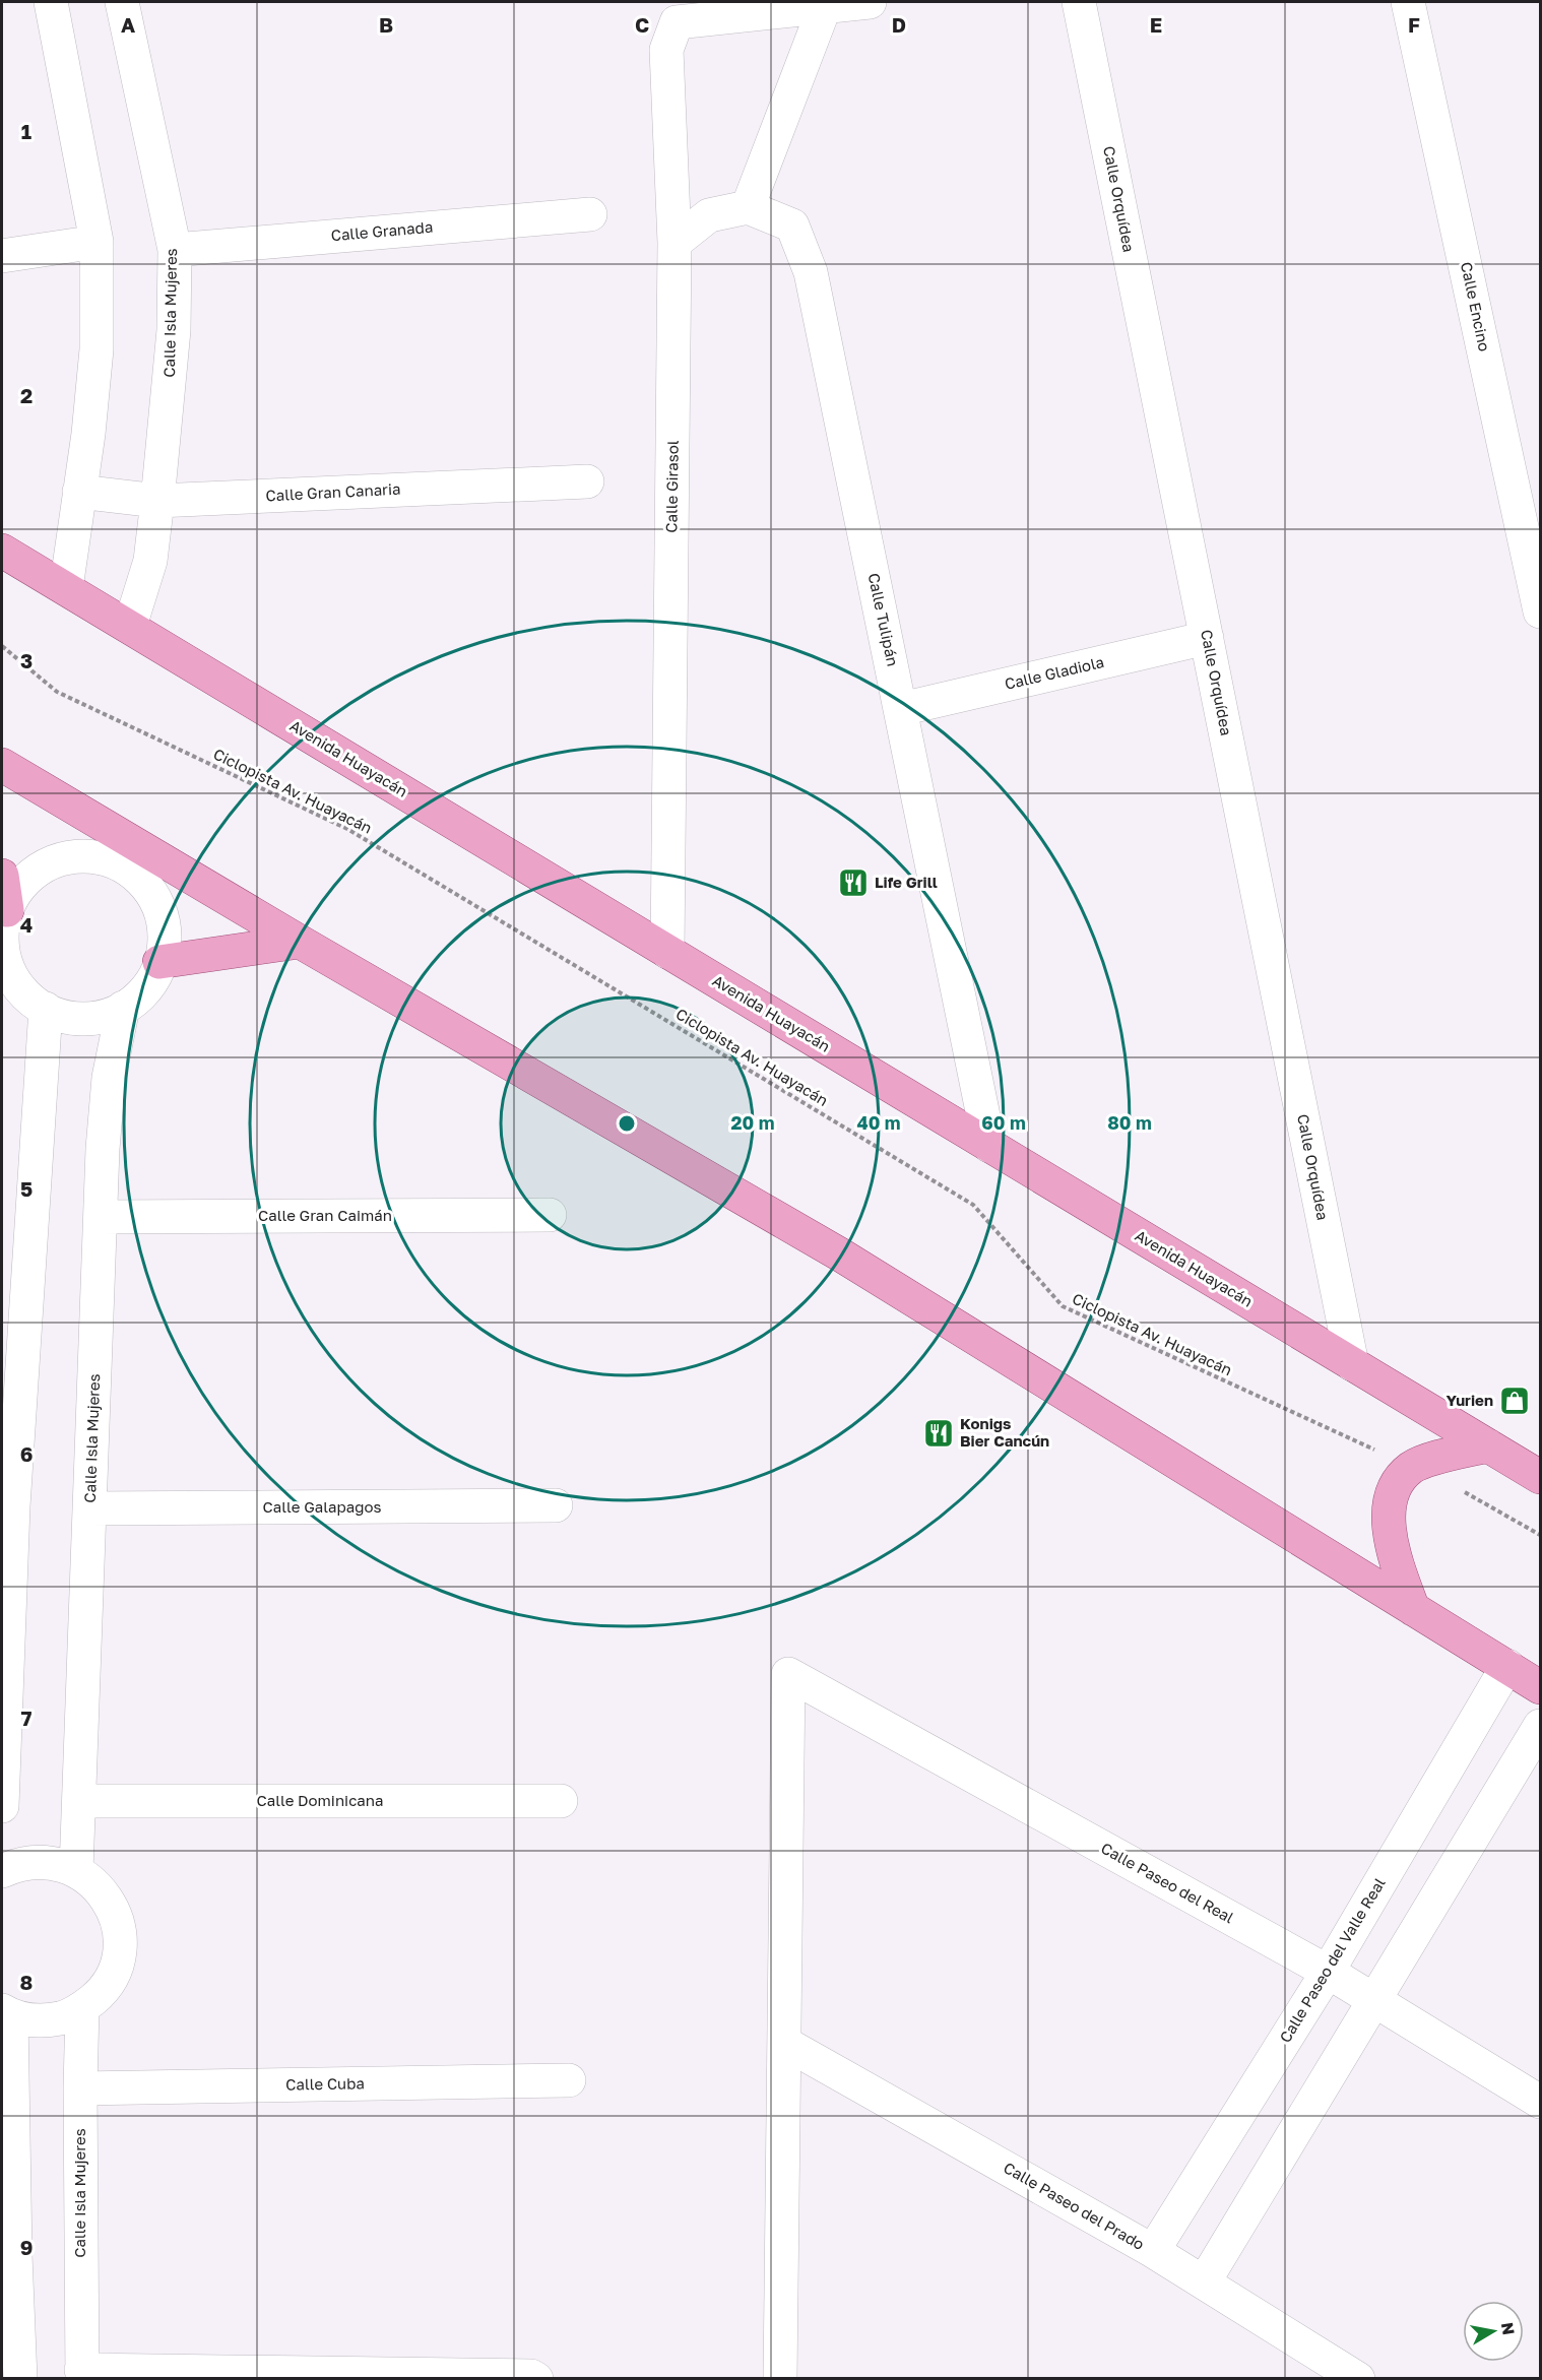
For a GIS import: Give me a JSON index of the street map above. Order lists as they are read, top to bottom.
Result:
{
  "streets": {
    "main road": ["Avenida Huayacán"],
    "street": [
      "Calle Orquídea",
      "Calle Granada",
      "Calle Encino",
      "Calle Isla Mujeres",
      "Calle Girasol",
      "Calle Gran Canaria",
      "Calle Tulipán",
      "Calle Gladiola",
      "Calle Gran Caimán",
      "Calle Galapagos",
      "Calle Dominicana",
      "Calle Paseo del Real",
      "Calle Paseo del Valle Real",
      "Calle Cuba",
      "Calle Paseo del Prado"
    ],
    "path": ["Ciclopista Av. Huayacán"]
  },
  "crossings": [
    ["Calle Orquídea", "Calle Gladiola"],
    ["Calle Orquídea", "Avenida Huayacán"],
    ["Calle Granada", "Calle Isla Mujeres"],
    ["Calle Isla Mujeres", "Calle Gran Canaria"],
    ["Calle Isla Mujeres", "Avenida Huayacán"],
    ["Calle Isla Mujeres", "Calle Gran Caimán"],
    ["Calle Isla Mujeres", "Calle Galapagos"],
    ["Calle Isla Mujeres", "Calle Dominicana"],
    ["Calle Isla Mujeres", "Calle Cuba"],
    ["Calle Girasol", "Avenida Huayacán"],
    ["Calle Tulipán", "Calle Gladiola"],
    ["Calle Tulipán", "Avenida Huayacán"],
    ["Calle Paseo del Real", "Calle Paseo del Valle Real"],
    ["Calle Paseo del Real", "Calle Paseo del Prado"],
    ["Calle Paseo del Valle Real", "Calle Paseo del Prado"]
  ],
  "places": {
    "restaurant": ["Life Grill", "Konigs Bier Cancún"],
    "shop": ["Yurien"]
  },
  "north": "right",
  "grid": {
    "columns": [
      "A",
      "B",
      "C",
      "D",
      "E",
      "F"
    ],
    "rows": [
      "1",
      "2",
      "3",
      "4",
      "5",
      "6",
      "7",
      "8",
      "9"
    ]
  },
  "rings": [
    "20 m",
    "40 m",
    "60 m",
    "80 m"
  ]
}
